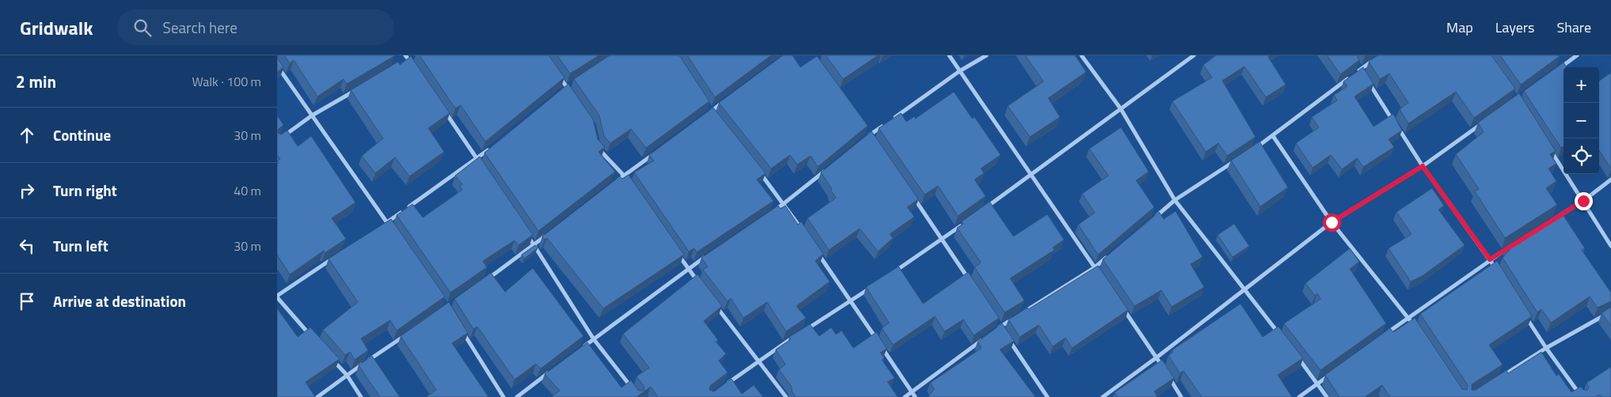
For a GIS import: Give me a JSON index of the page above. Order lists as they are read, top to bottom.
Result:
{
  "page": {
    "header": "Gridwalk",
    "search": "Search here",
    "nav": ["Map", "Layers", "Share"],
    "heading": ["2 min", "Walk · 100 m"],
    "map_buttons": ["+", "−"],
    "list": [
      ["Continue", "30 m"],
      ["Turn right", "40 m"],
      ["Turn left", "30 m"],
      "Arrive at destination"
    ]
  }
}
